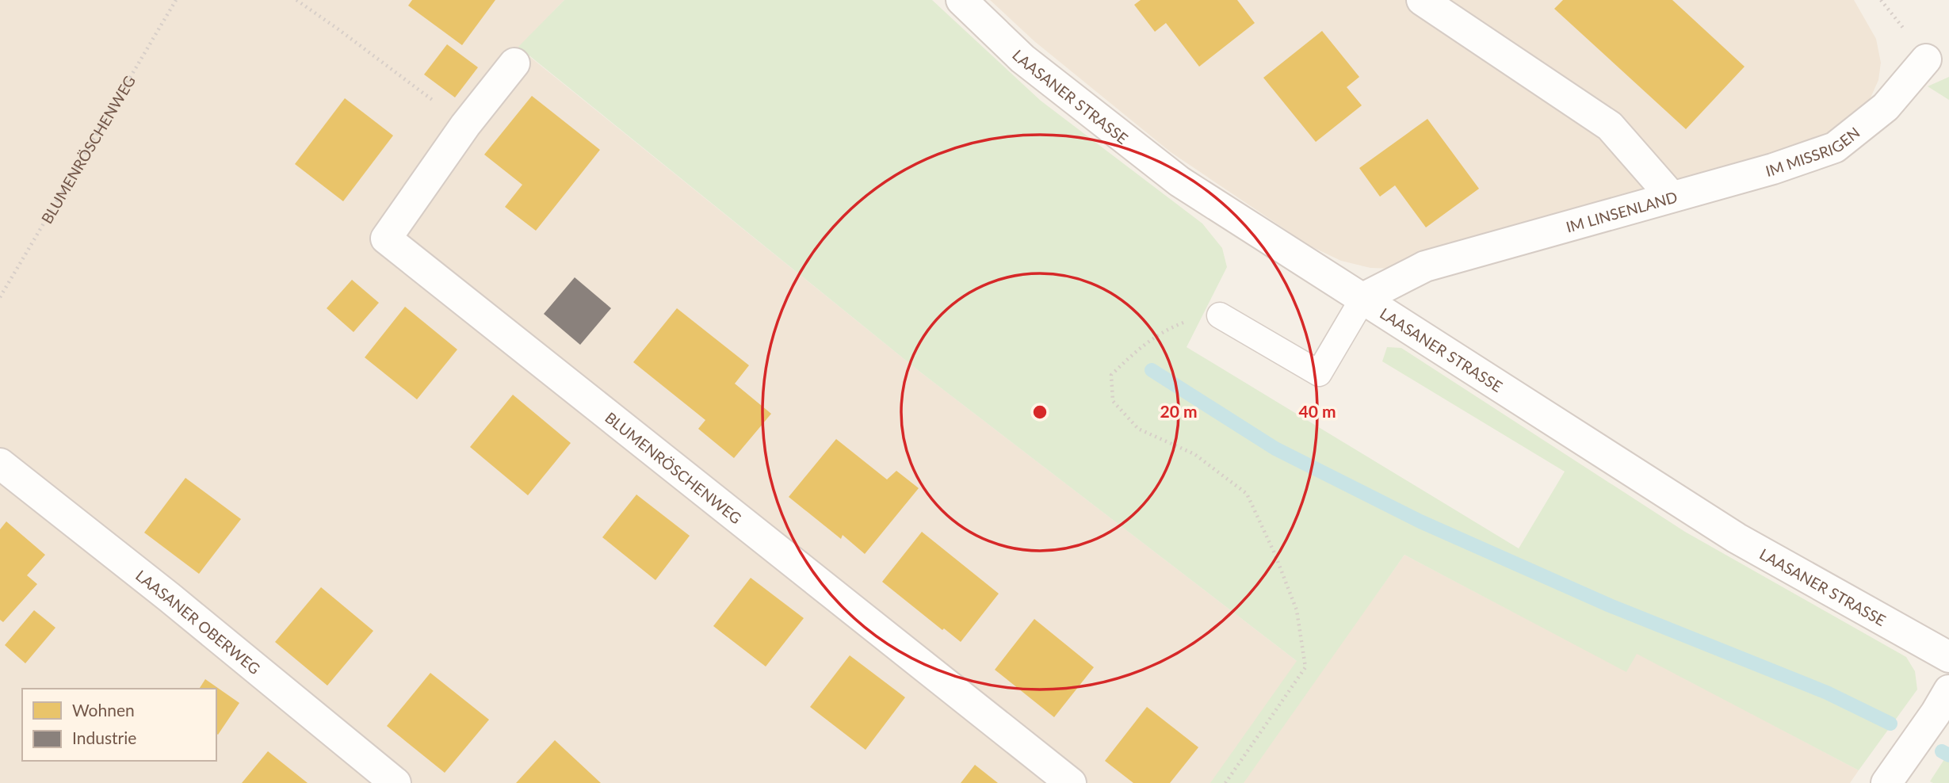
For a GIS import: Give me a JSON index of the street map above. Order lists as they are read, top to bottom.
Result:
{
  "streets": {
    "street": [
      "LAASANER STRASSE",
      "IM MISSRIGEN",
      "BLUMENRÖSCHENWEG",
      "IM LINSENLAND",
      "LAASANER OBERWEG"
    ]
  },
  "crossings": [
    ["LAASANER STRASSE", "IM LINSENLAND"],
    ["IM MISSRIGEN", "IM LINSENLAND"]
  ],
  "legend": ["Wohnen", "Industrie"],
  "rings": ["20 m", "40 m"]
}
